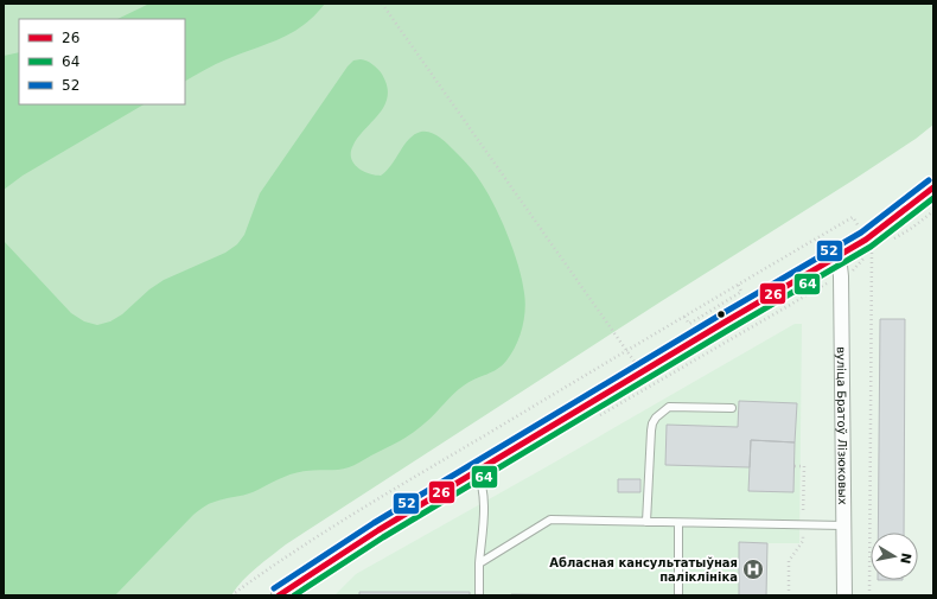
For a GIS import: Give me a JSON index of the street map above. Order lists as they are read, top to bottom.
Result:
{
  "streets": {
    "street": ["вуліца Братоў Лізюковых"]
  },
  "places": {
    "hospital": ["Абласная кансультатыўная паліклініка"]
  },
  "lines": ["transit line 52", "transit line 26", "transit line 64"],
  "legend": ["26", "64", "52"],
  "north": "right"
}
